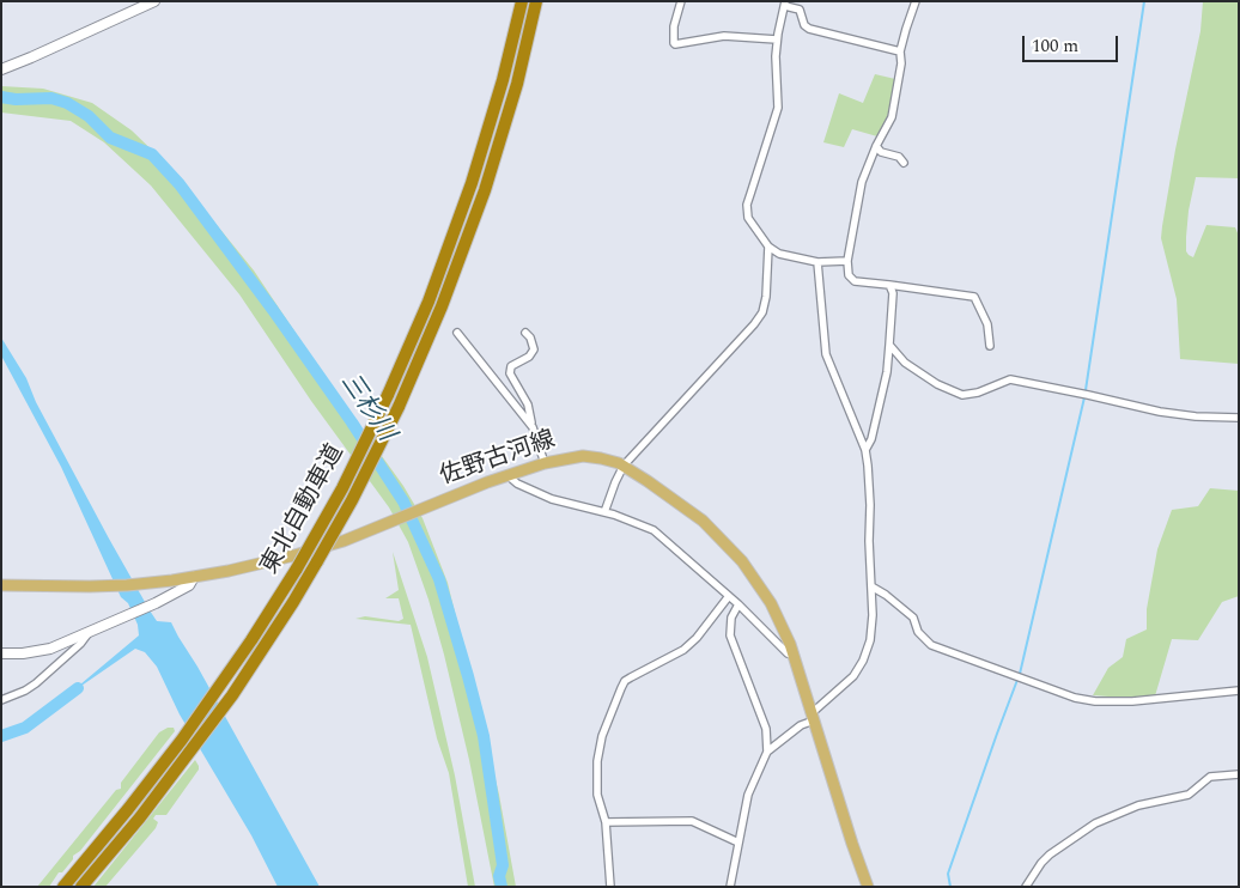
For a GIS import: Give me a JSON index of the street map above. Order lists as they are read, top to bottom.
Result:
{
  "streets": {
    "highway": ["東北自動車道"],
    "main road": ["佐野古河線"]
  },
  "water": ["三杉川"],
  "scale_bar": "100 m"
}
